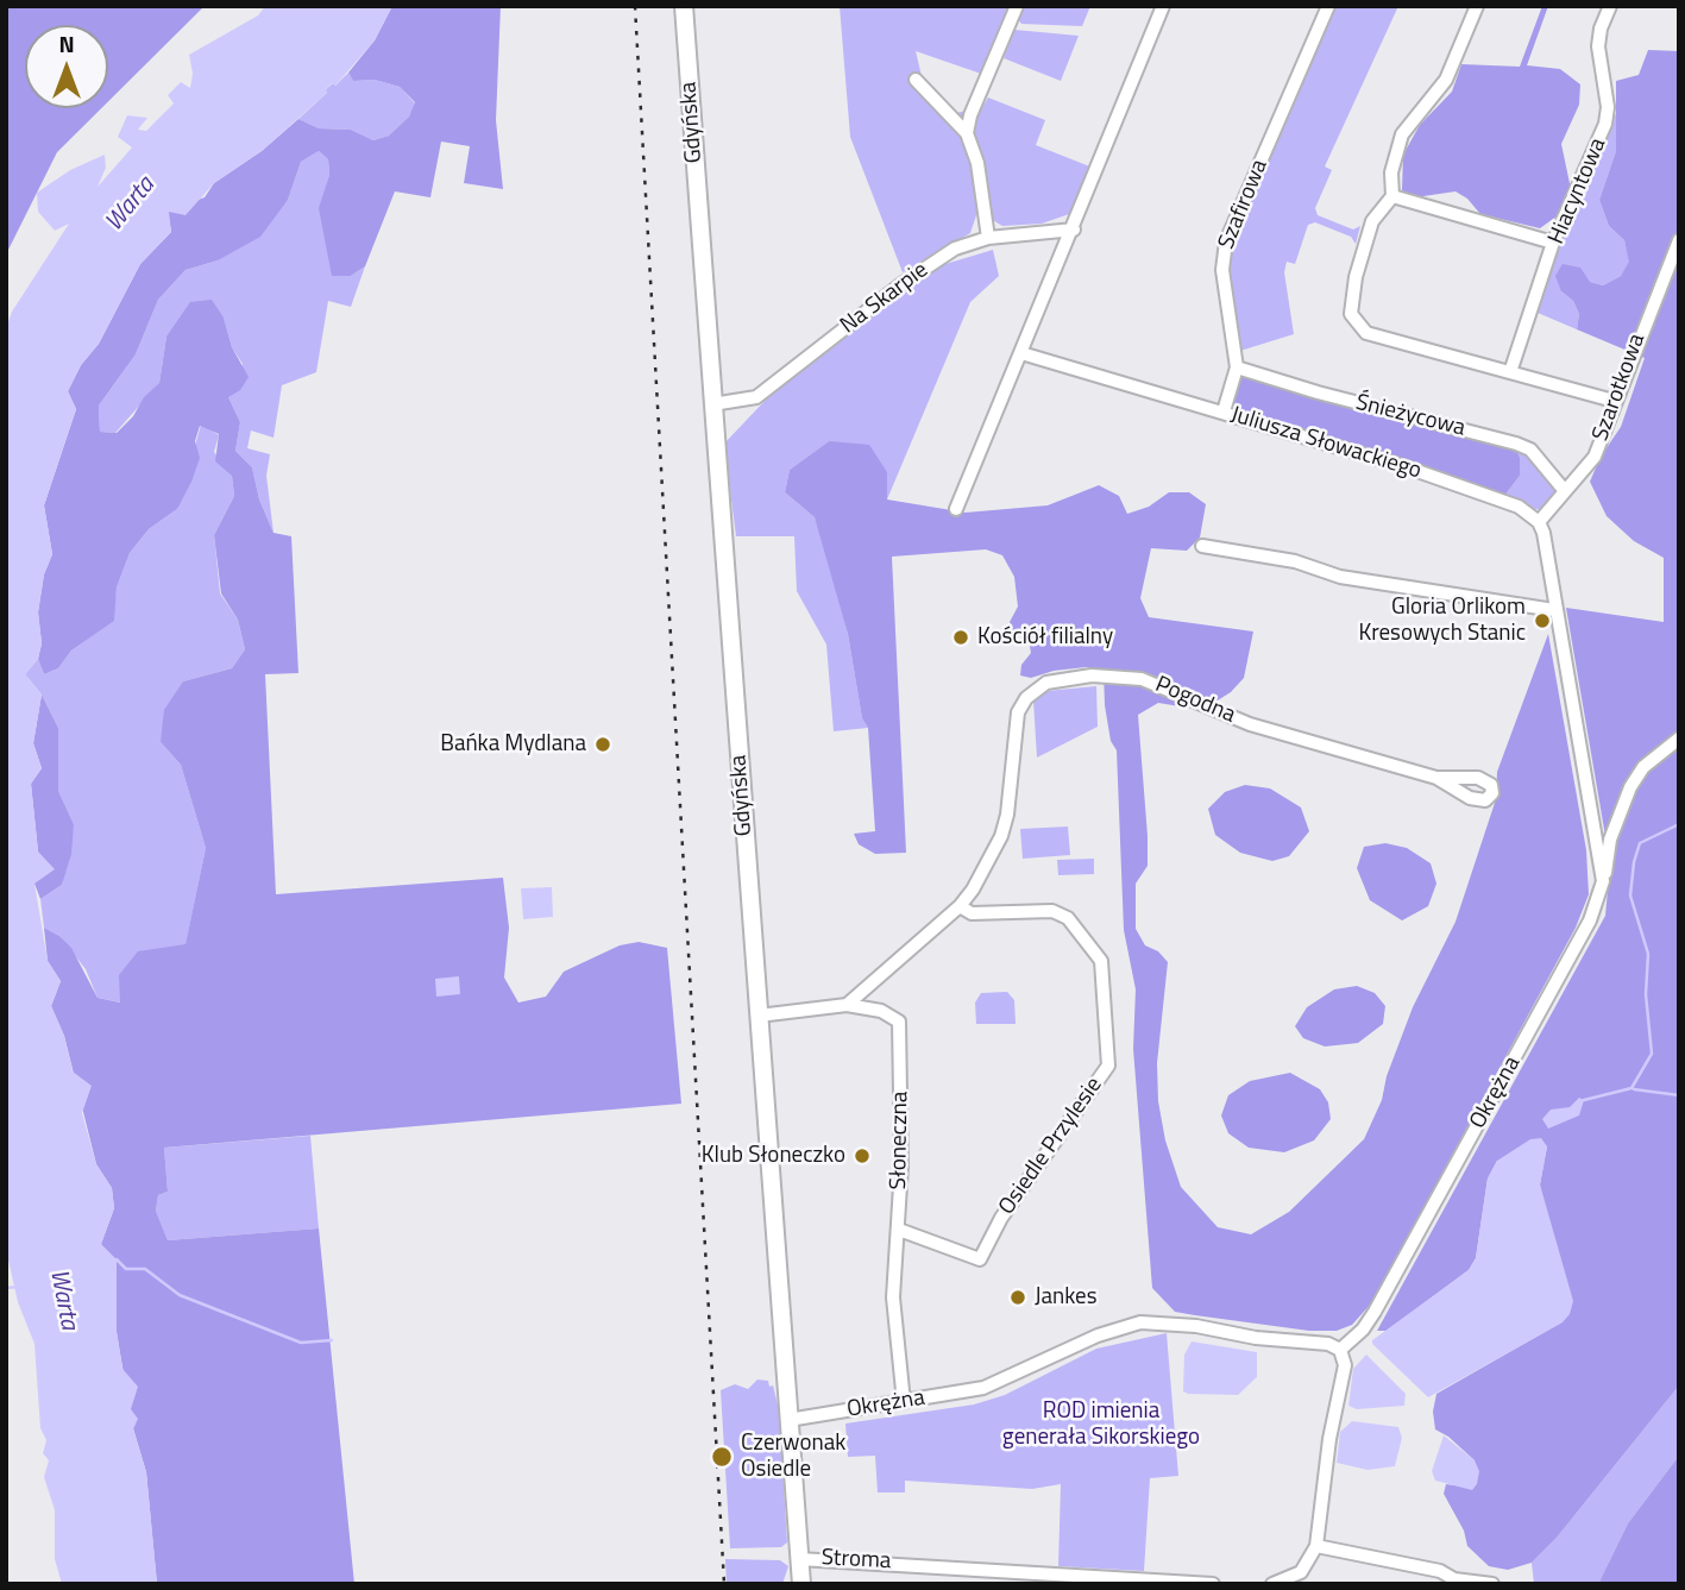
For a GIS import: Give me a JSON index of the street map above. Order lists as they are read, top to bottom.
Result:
{
  "streets": {
    "main road": ["Gdyńska"],
    "street": [
      "Hiacyntowa",
      "Szafirowa",
      "Na Skarpie",
      "Szarotkowa",
      "Śnieżycowa",
      "Juliusza Słowackiego",
      "Pogodna",
      "Okrężna",
      "Słoneczna",
      "Osiedle Przylesie",
      "Stroma"
    ]
  },
  "crossings": [
    ["Gdyńska", "Na Skarpie"],
    ["Gdyńska", "Okrężna"],
    ["Gdyńska", "Słoneczna"],
    ["Gdyńska", "Stroma"],
    ["Szafirowa", "Śnieżycowa"],
    ["Szafirowa", "Juliusza Słowackiego"],
    ["Szarotkowa", "Śnieżycowa"],
    ["Szarotkowa", "Juliusza Słowackiego"],
    ["Pogodna", "Osiedle Przylesie"],
    ["Okrężna", "Słoneczna"],
    ["Słoneczna", "Osiedle Przylesie"]
  ],
  "water": ["Warta"],
  "parks": ["ROD imienia generała Sikorskiego"],
  "places": [
    "Gloria Orlikom Kresowych Stanic",
    "Kościół filialny",
    "Bańka Mydlana",
    "Klub Słoneczko",
    "Jankes",
    "Czerwonak Osiedle"
  ],
  "north": "top"
}
